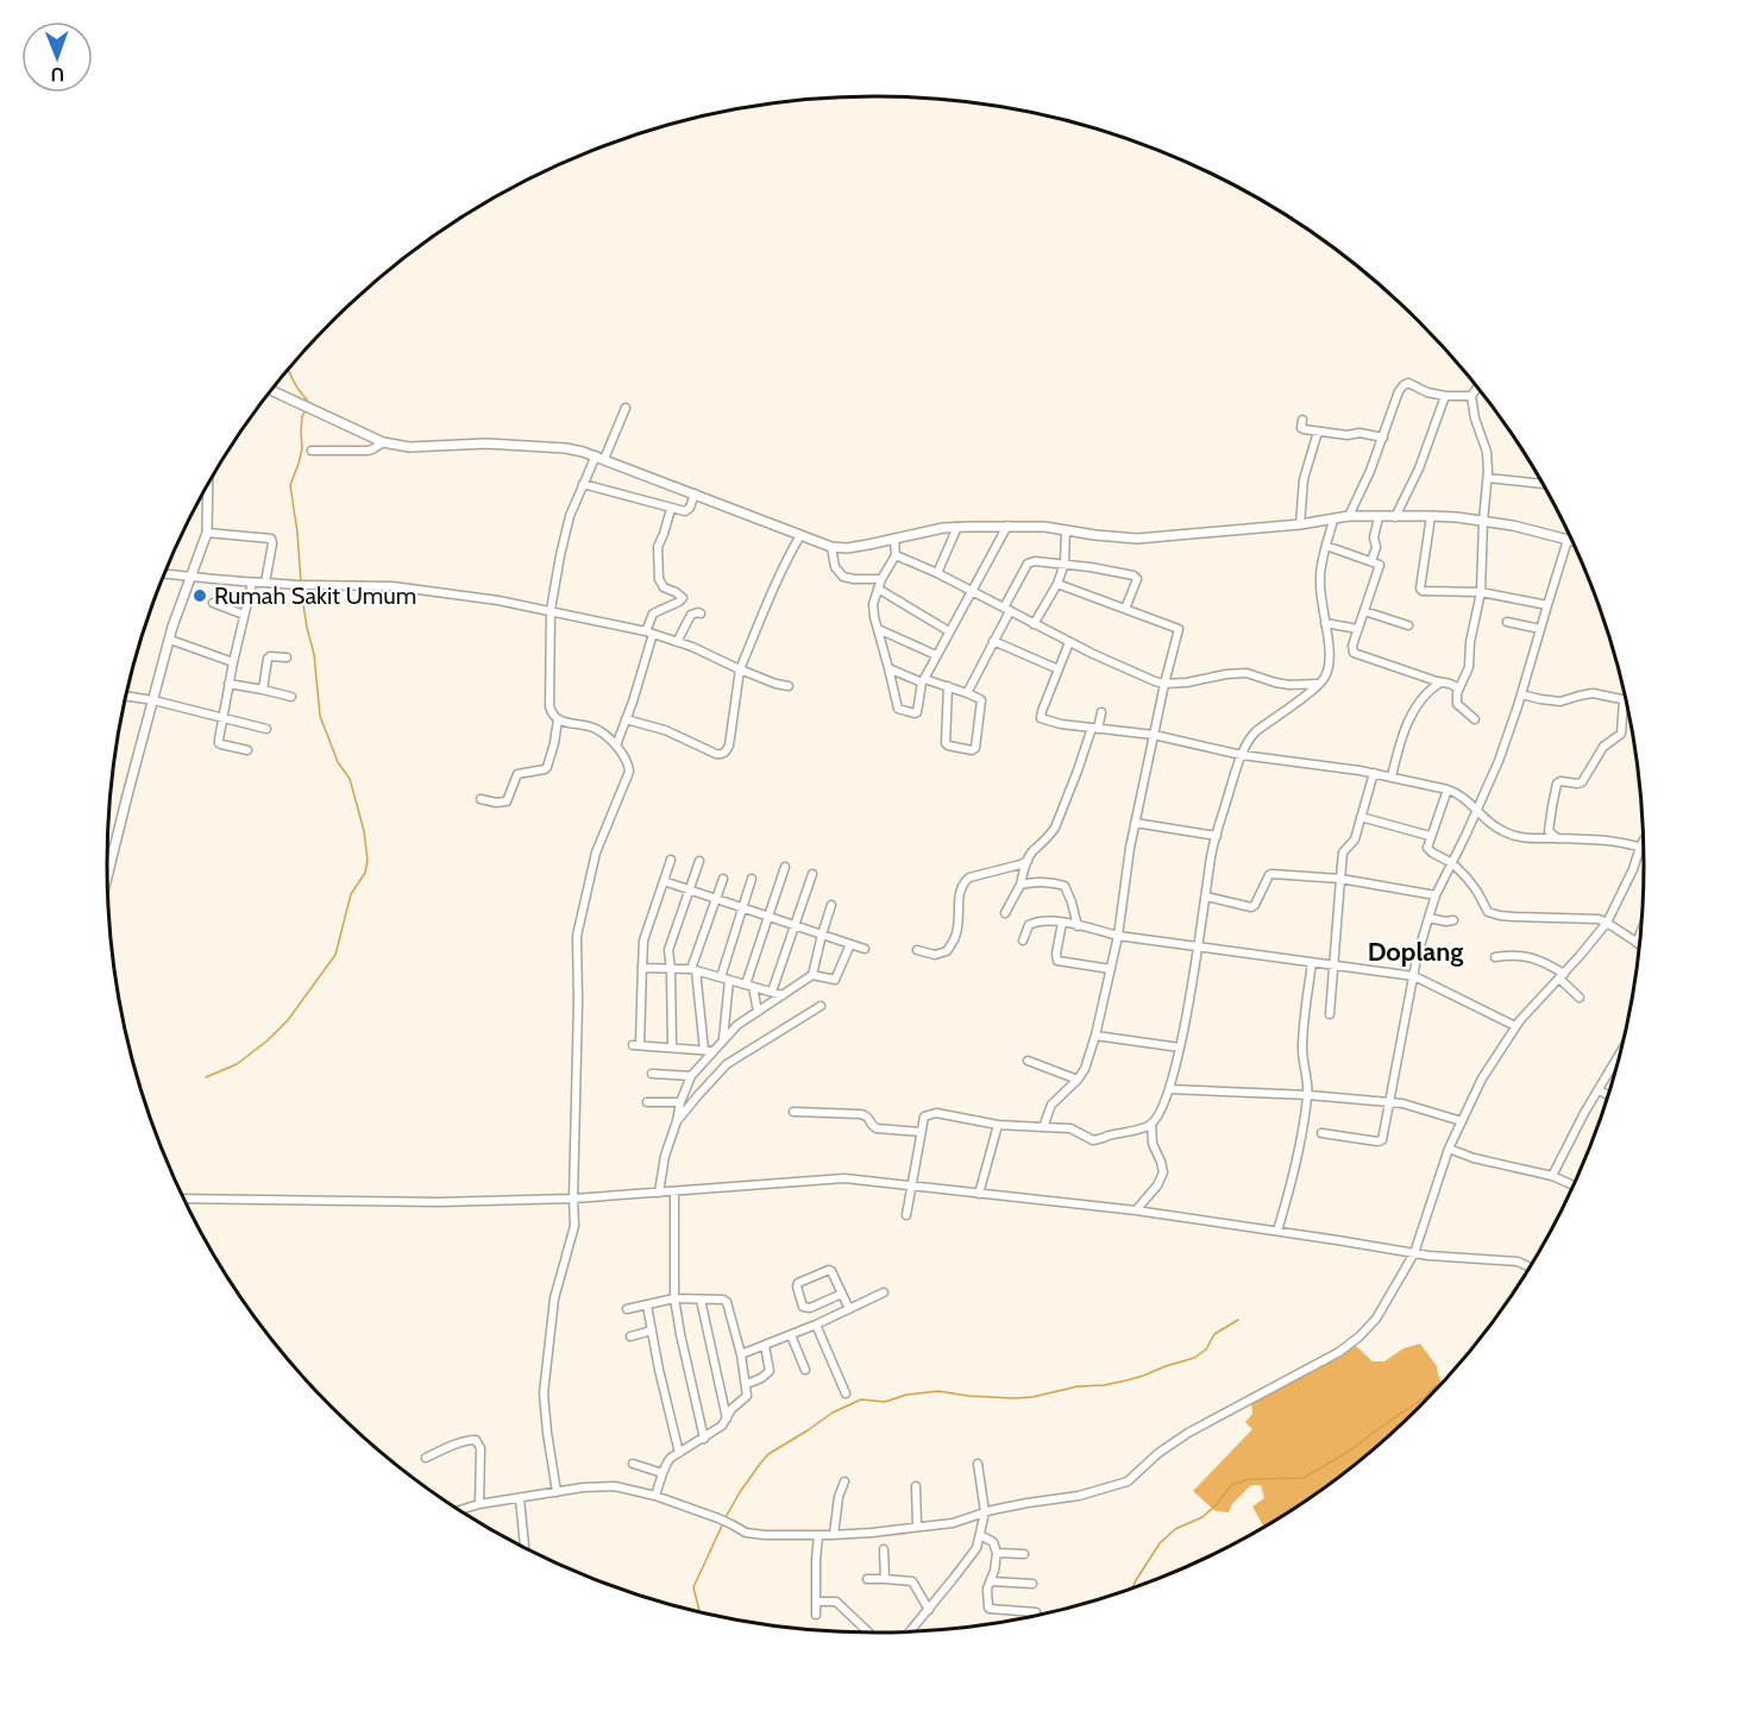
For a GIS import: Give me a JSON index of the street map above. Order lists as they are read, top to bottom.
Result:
{
  "districts": ["Doplang"],
  "places": ["Rumah Sakit Umum"],
  "north": "bottom"
}
